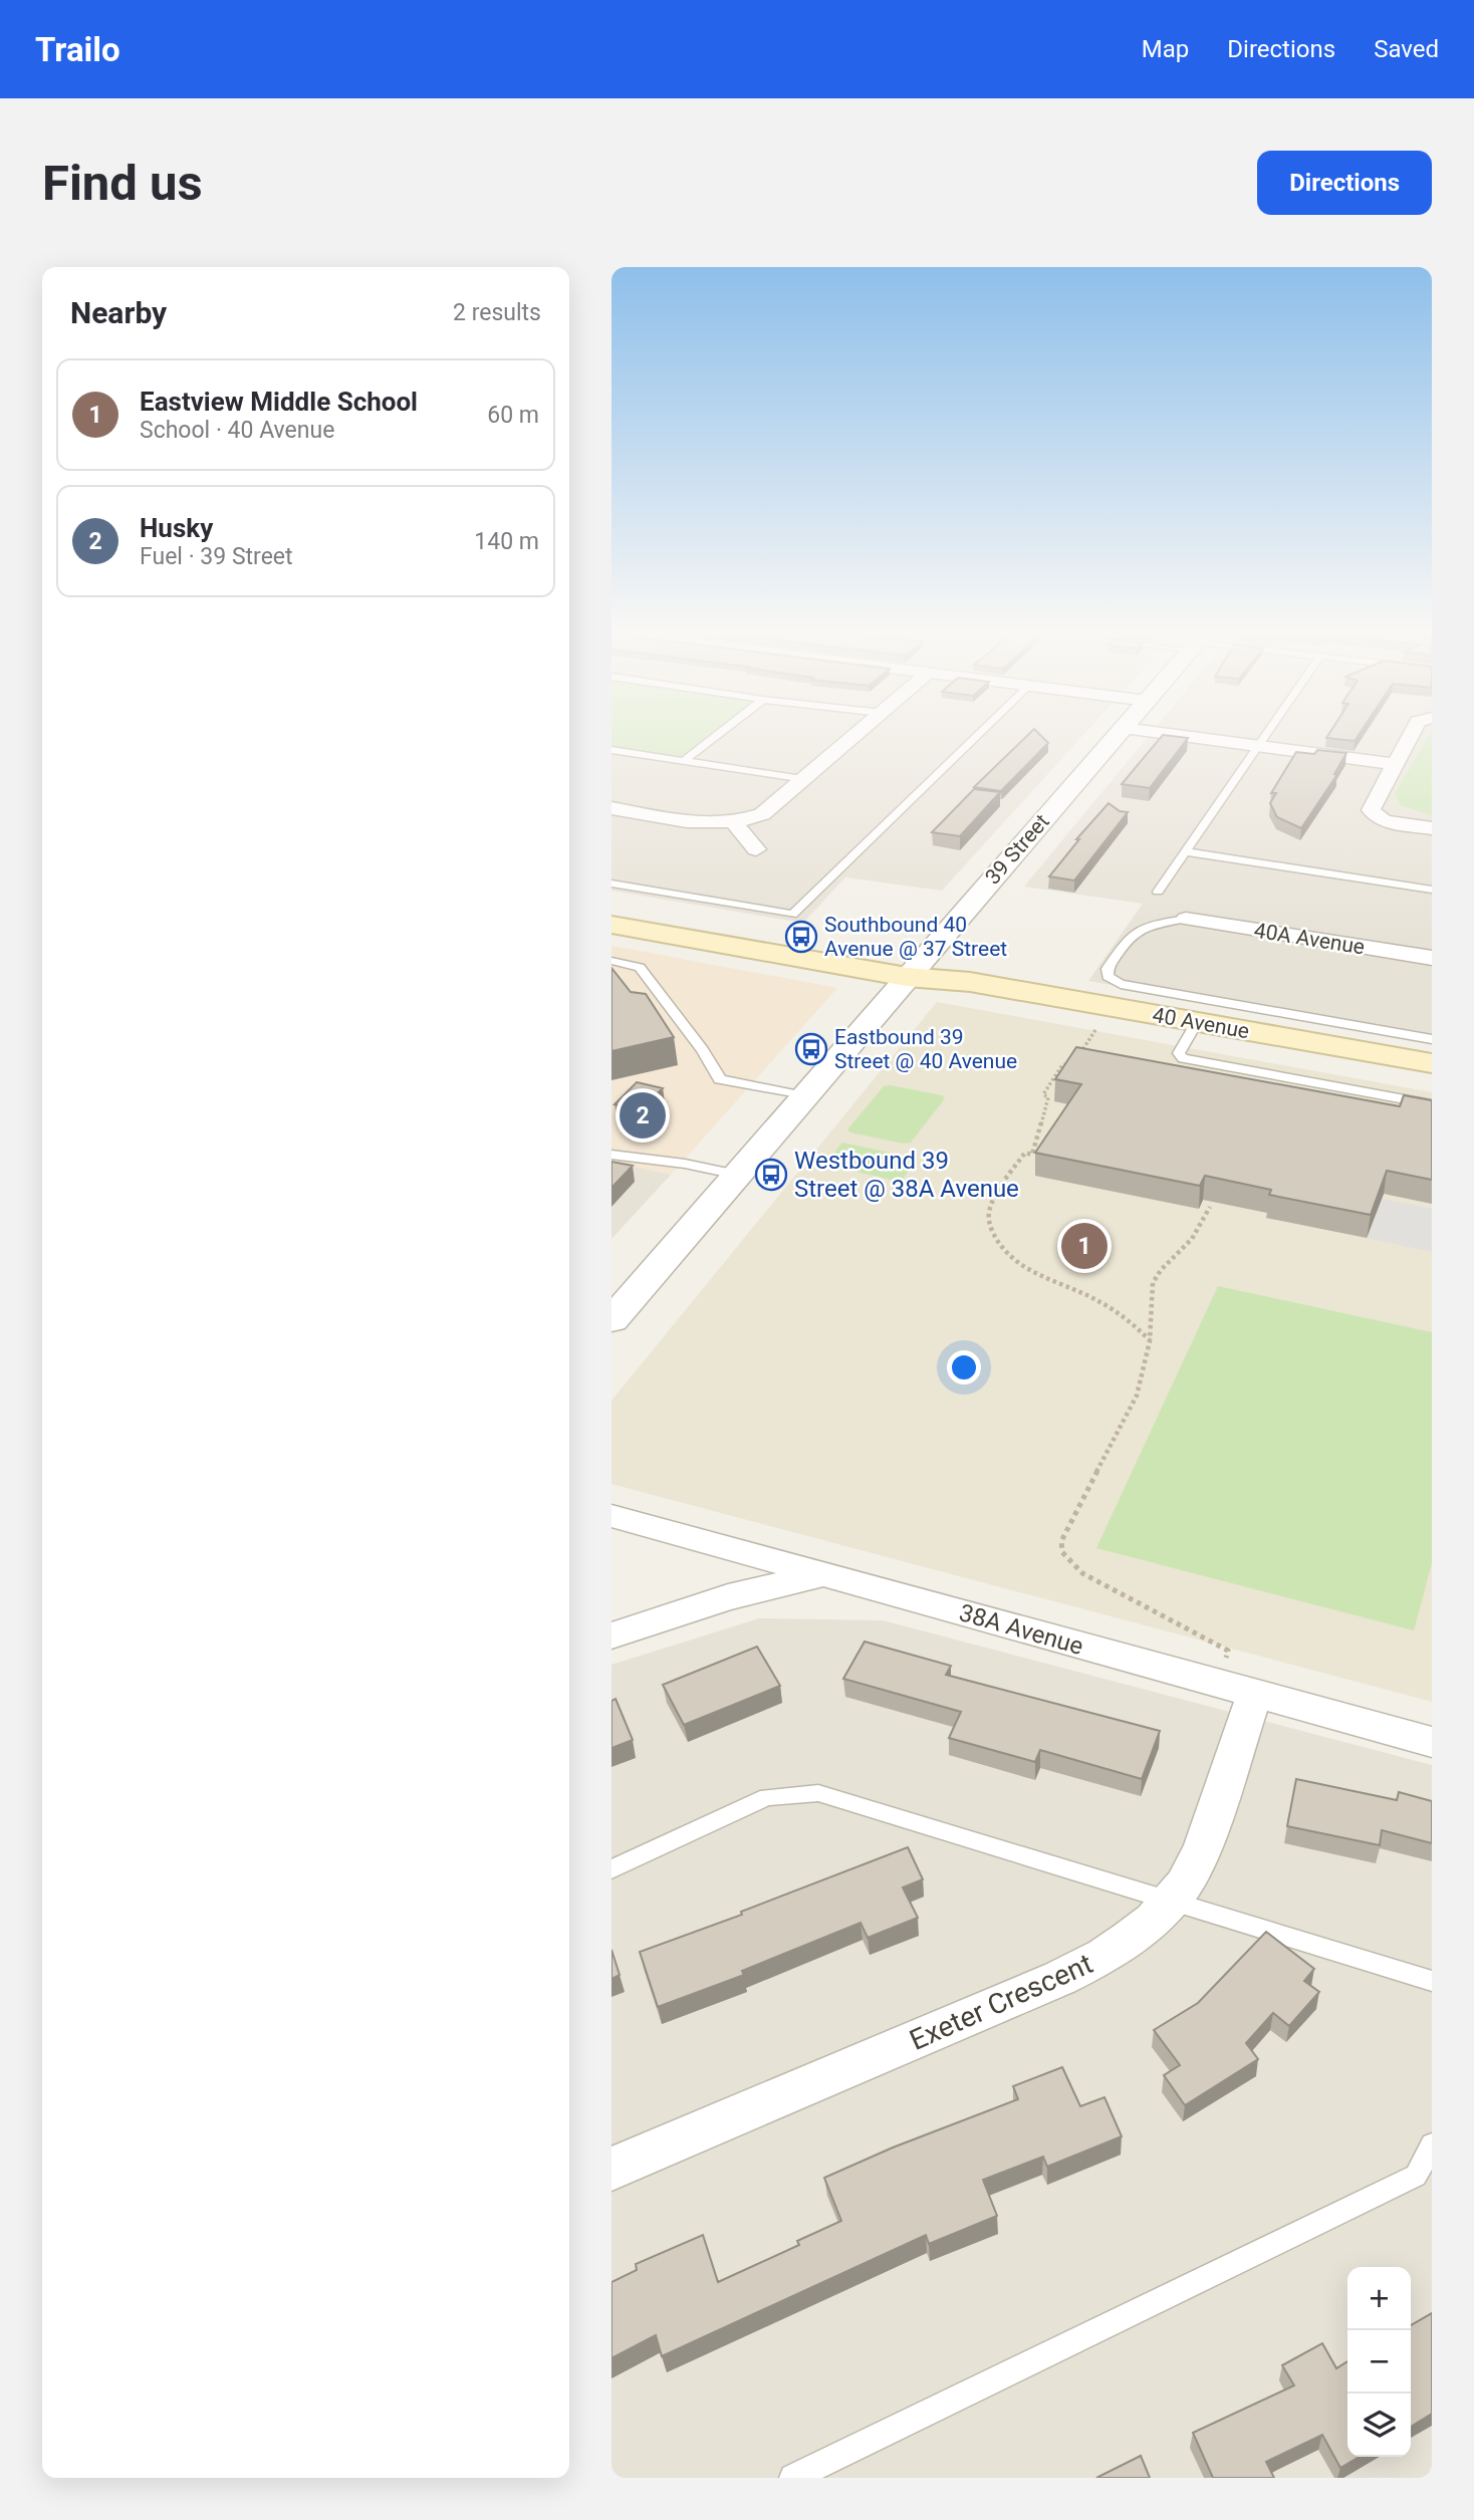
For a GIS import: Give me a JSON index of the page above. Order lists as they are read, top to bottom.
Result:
{
  "streets": {
    "main road": ["40 Avenue"],
    "street": [
      "39 Street",
      "40A Avenue",
      "38A Avenue",
      "Exeter Crescent"
    ]
  },
  "crossings": [
    ["39 Street", "40 Avenue"],
    ["38A Avenue", "Exeter Crescent"]
  ],
  "places": {
    "bus stop": ["Southbound 40 Avenue @ 37 Street", "Eastbound 39 Street @ 40 Avenue", "Westbound 39 Street @ 38A Avenue"]
  },
  "page": {
    "header": "Trailo",
    "nav": ["Map", "Directions", "Saved"],
    "buttons": "Directions",
    "title": "Find us",
    "heading": ["Nearby", "2 results"],
    "list": [
      {
        "mark": "1",
        "name": "Eastview Middle School",
        "note": "School · 40 Avenue",
        "value": "60 m"
      },
      {
        "mark": "2",
        "name": "Husky",
        "note": "Fuel · 39 Street",
        "value": "140 m"
      }
    ],
    "pins": ["2", "1"],
    "map_buttons": ["+", "−"]
  }
}
